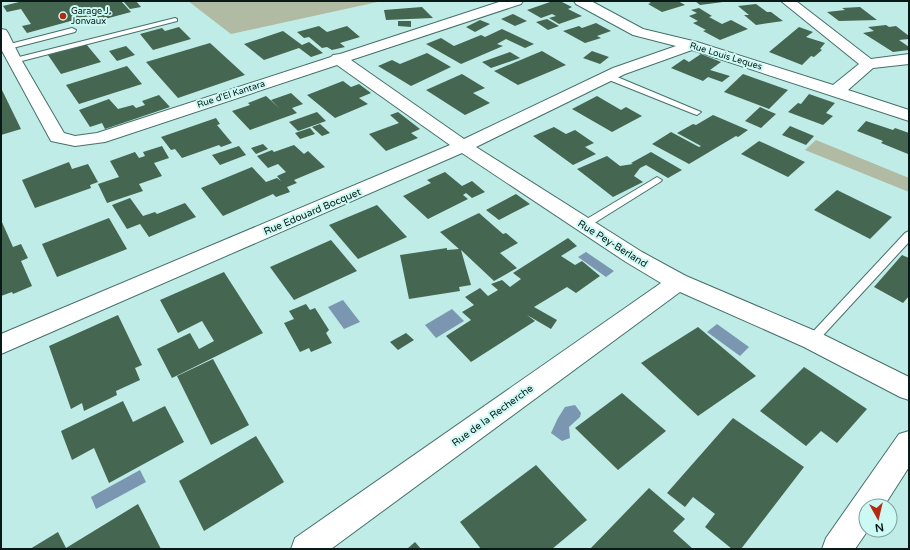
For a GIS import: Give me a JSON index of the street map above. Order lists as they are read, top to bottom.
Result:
{
  "streets": {
    "street": [
      "Rue Louis Leques",
      "Rue d'El Kantara",
      "Rue Edouard Bocquet",
      "Rue Pey-Berland",
      "Rue de la Recherche"
    ]
  },
  "crossings": [
    ["Rue Louis Leques", "Rue Edouard Bocquet"],
    ["Rue d'El Kantara", "Rue Pey-Berland"],
    ["Rue Edouard Bocquet", "Rue Pey-Berland"],
    ["Rue Pey-Berland", "Rue de la Recherche"]
  ],
  "places": ["Garage J. Jonvaux"],
  "north": "bottom"
}
